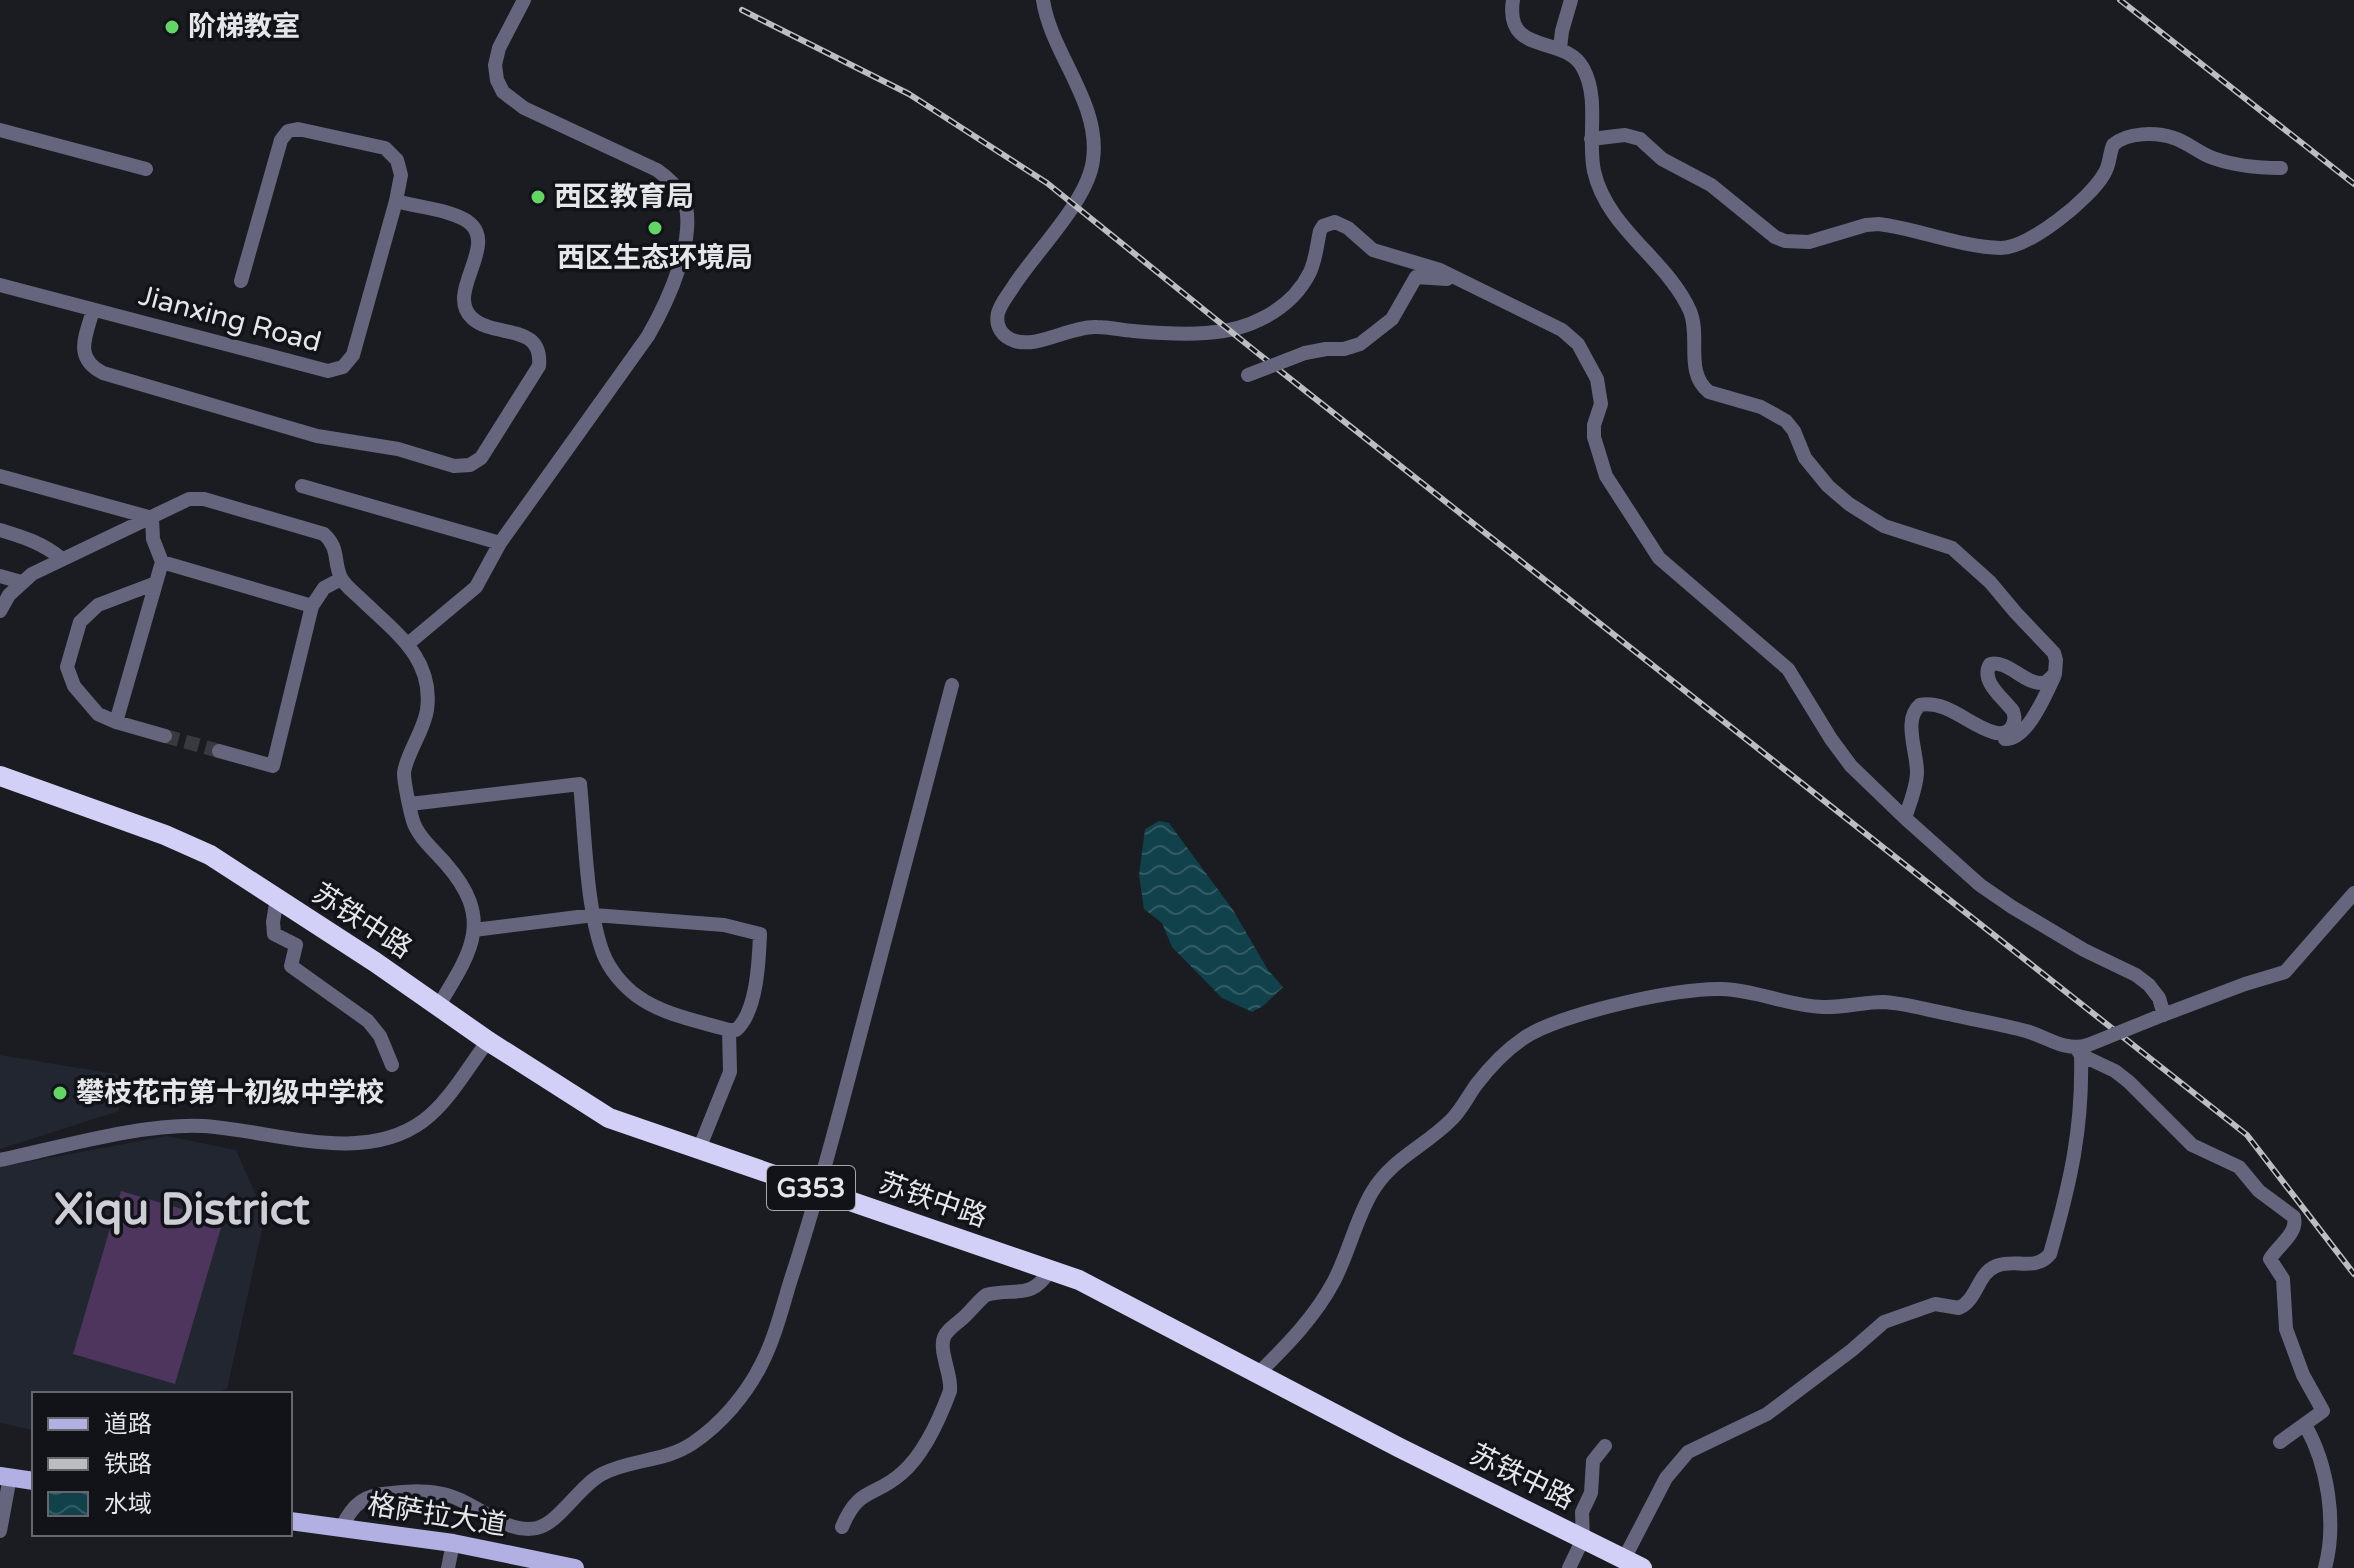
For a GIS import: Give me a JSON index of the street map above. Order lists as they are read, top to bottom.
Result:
{
  "streets": {
    "highway": ["苏铁中路", "G353"],
    "main road": ["格萨拉大道"],
    "street": ["Jianxing Road"]
  },
  "districts": ["Xiqu District"],
  "places": [
    "阶梯教室",
    "西区教育局",
    "西区生态环境局",
    "攀枝花市第十初级中学校"
  ],
  "legend": ["道路", "铁路", "水域"]
}
